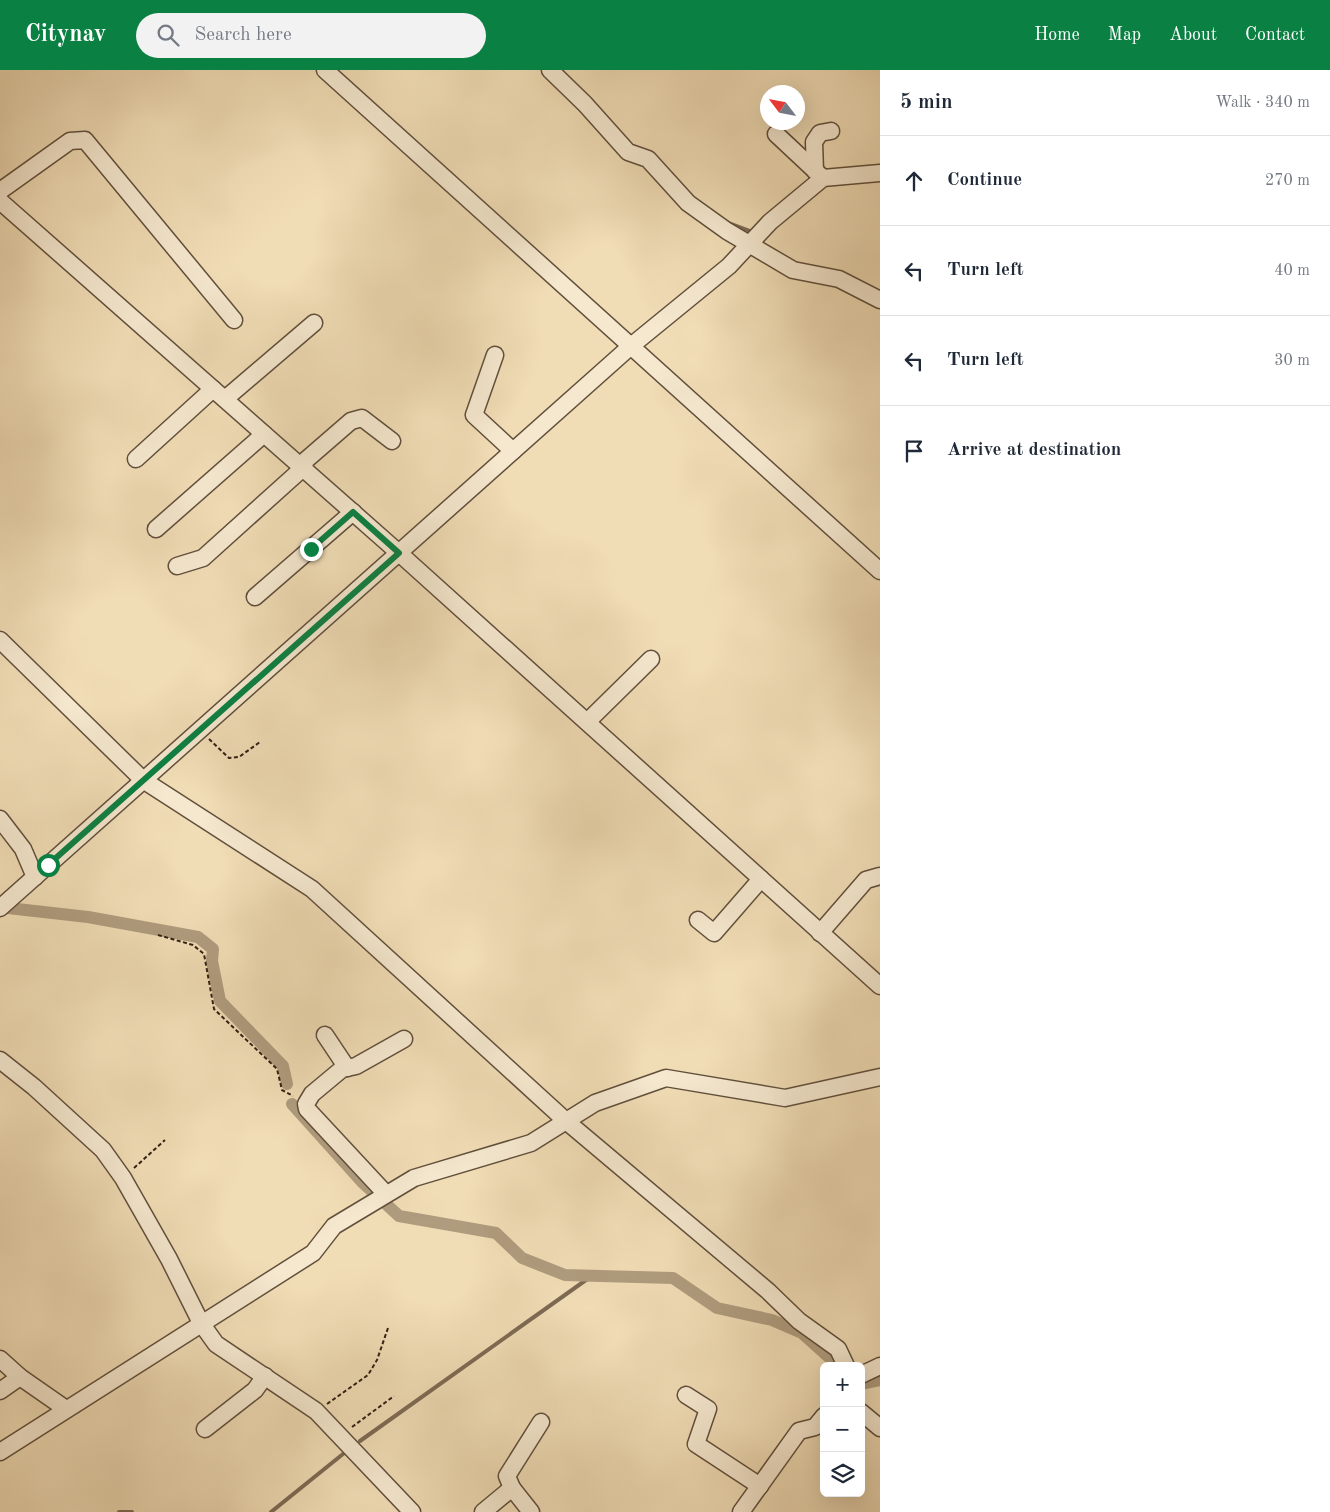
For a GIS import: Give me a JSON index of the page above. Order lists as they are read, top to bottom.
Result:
{
  "north": "top left",
  "page": {
    "header": "Citynav",
    "search": "Search here",
    "nav": [
      "Home",
      "Map",
      "About",
      "Contact"
    ],
    "heading": ["5 min", "Walk · 340 m"],
    "list": [
      ["Continue", "270 m"],
      ["Turn left", "40 m"],
      ["Turn left", "30 m"],
      "Arrive at destination"
    ],
    "map_buttons": ["+", "−"]
  }
}
